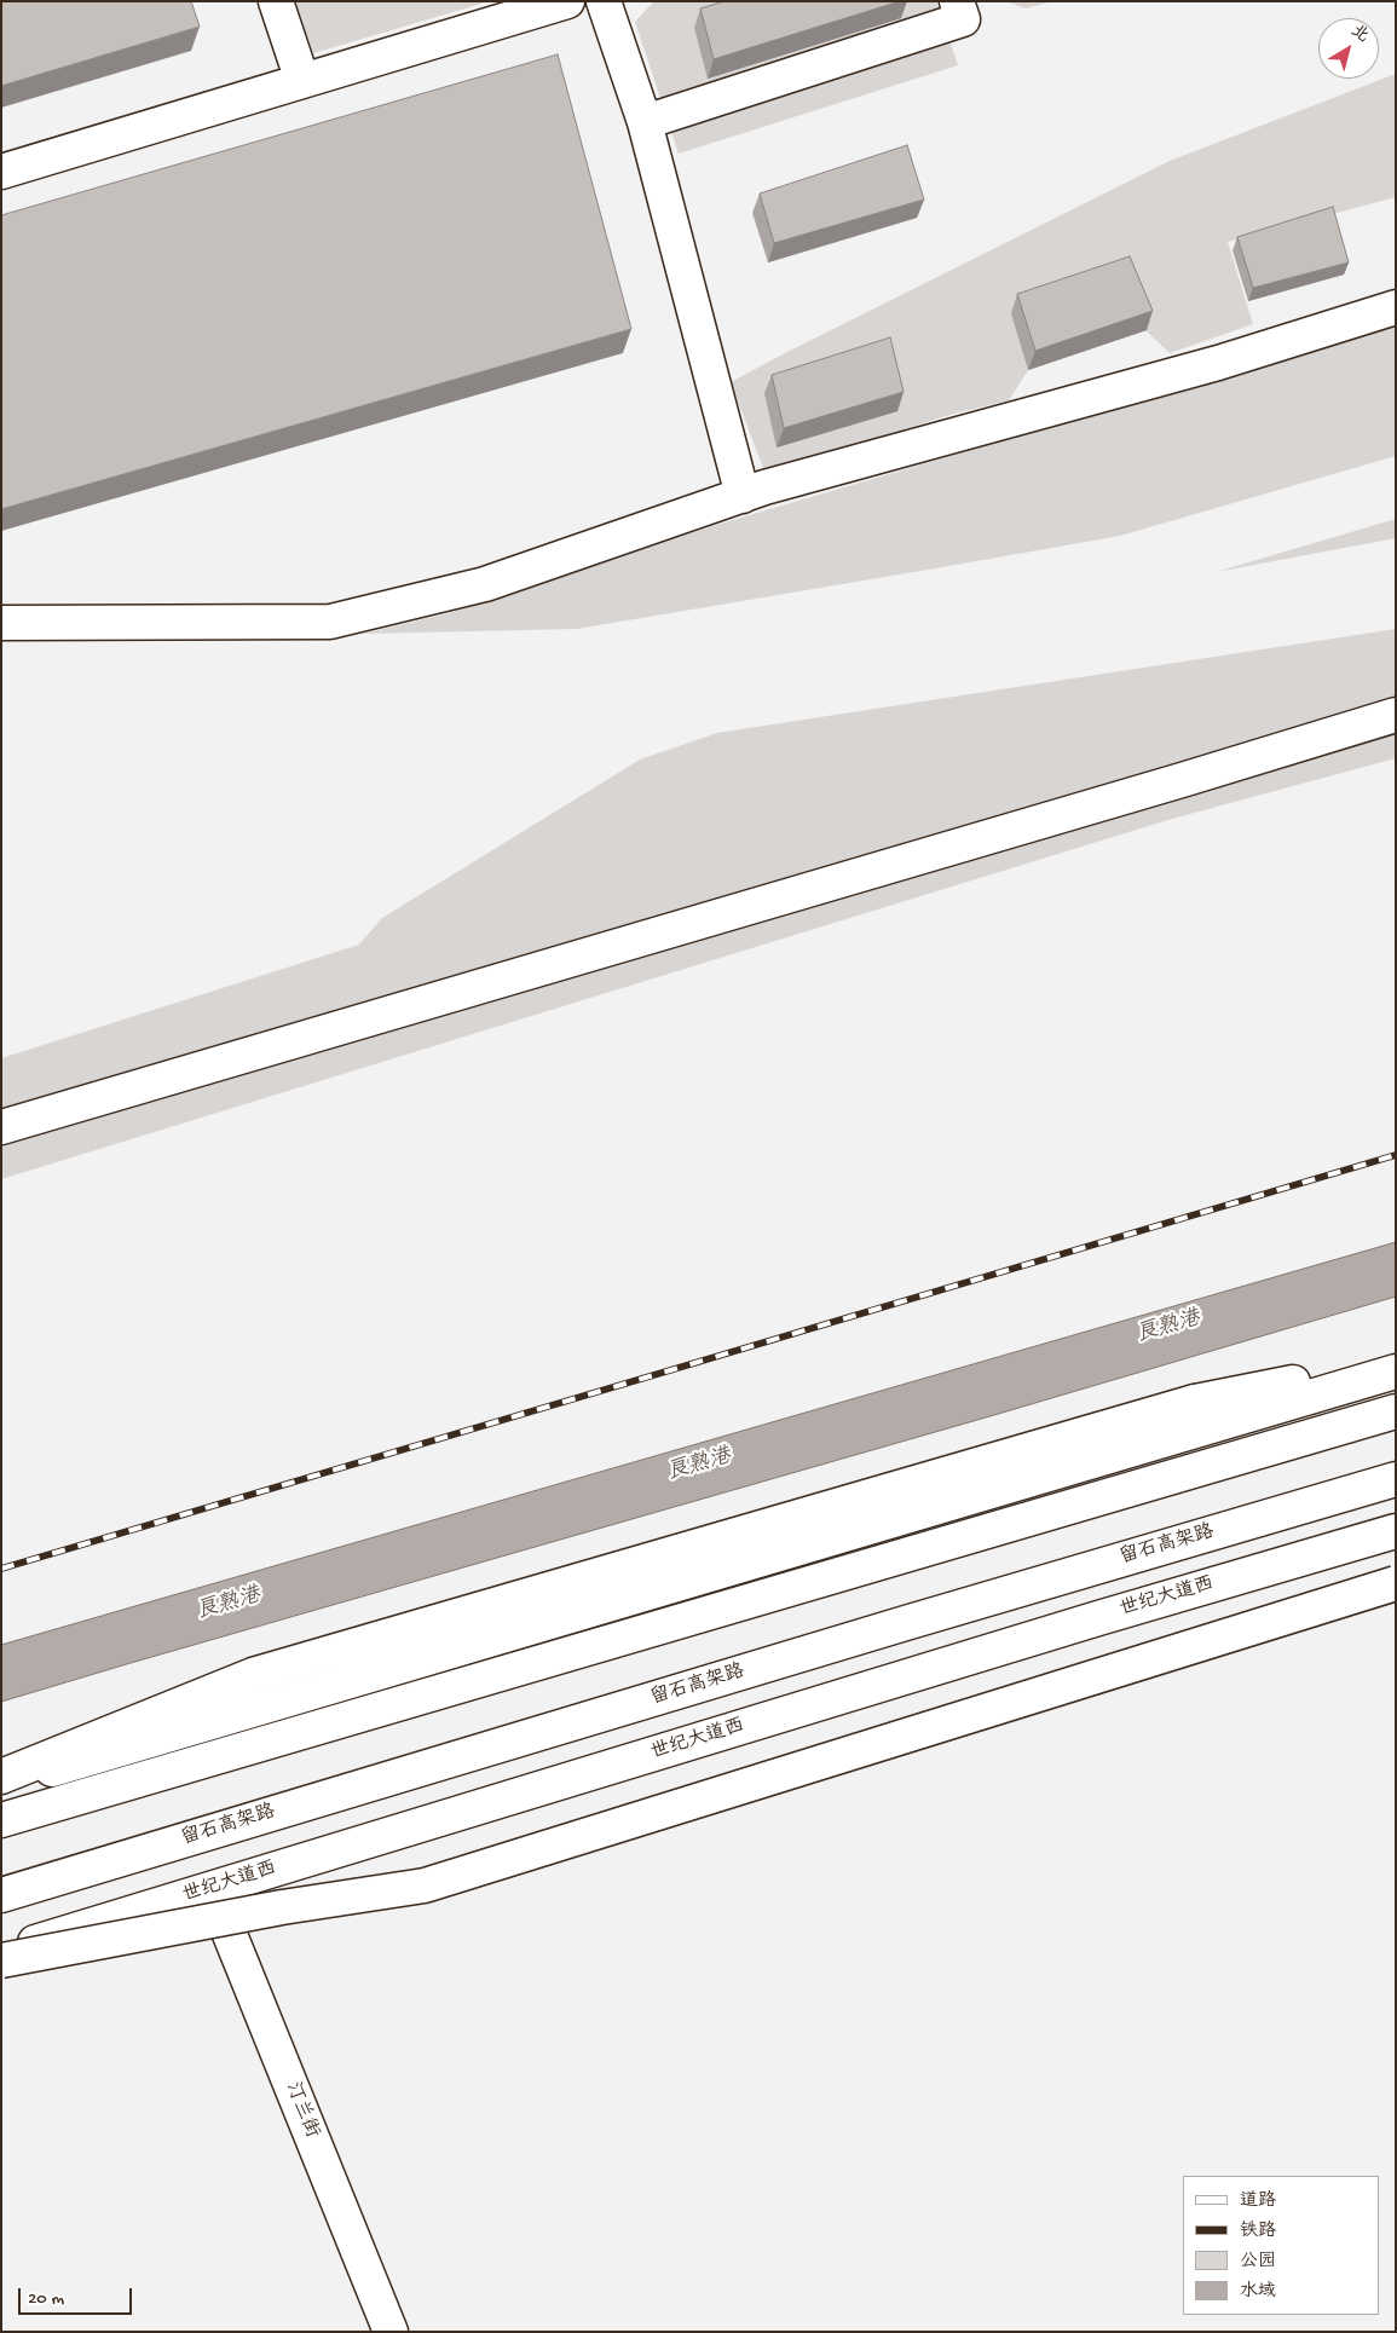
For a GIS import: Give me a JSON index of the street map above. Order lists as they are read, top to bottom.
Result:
{
  "streets": {
    "main road": ["留石高架路", "世纪大道西", "汀兰街"]
  },
  "crossings": [
    ["世纪大道西", "汀兰街"]
  ],
  "water": ["良熟港"],
  "legend": [
    "道路",
    "铁路",
    "公园",
    "水域"
  ],
  "scale_bar": "20 m",
  "north": "top right"
}
